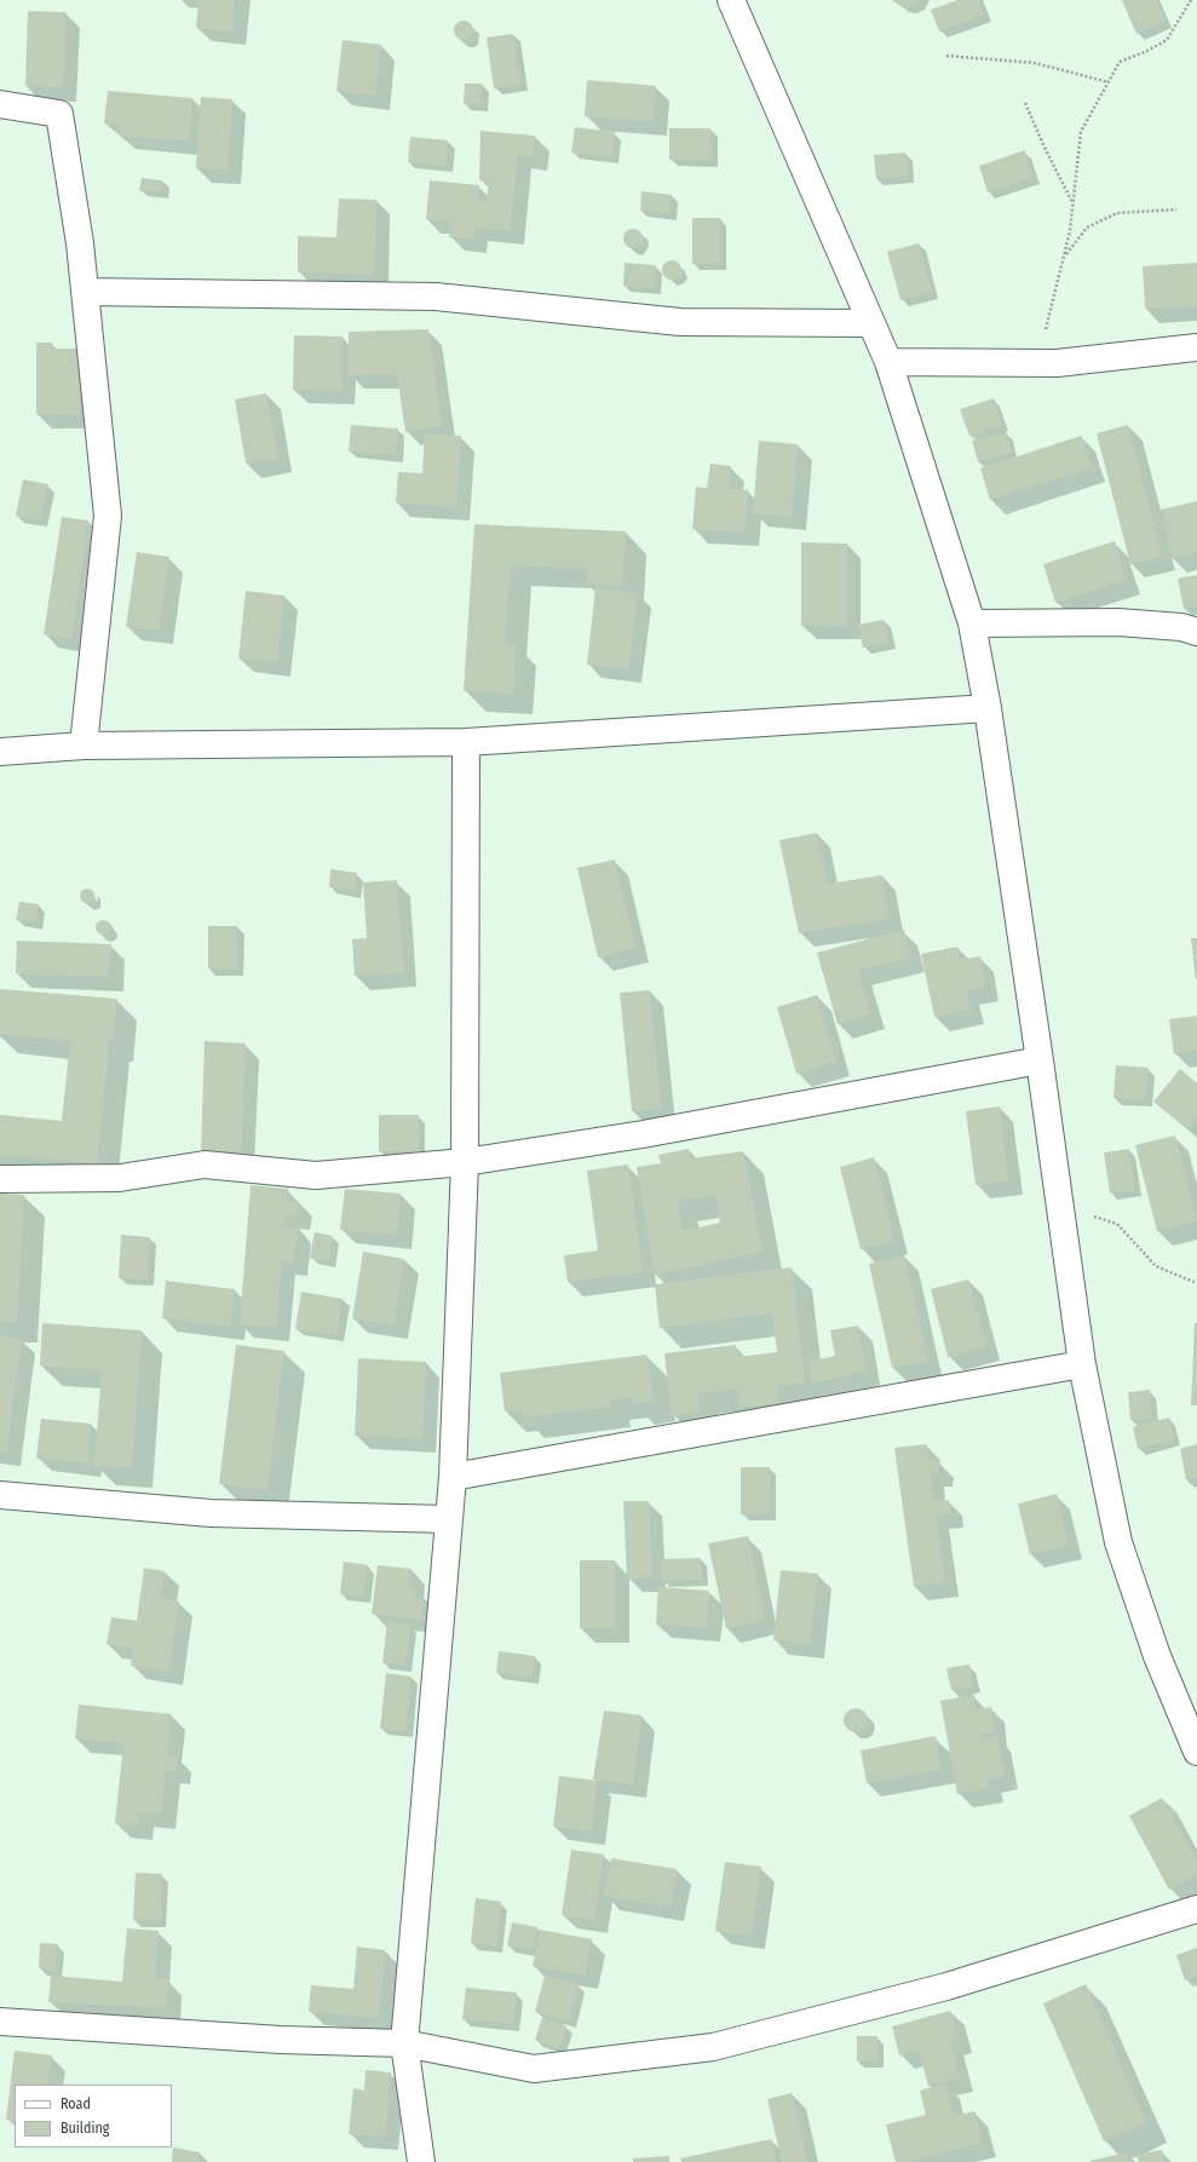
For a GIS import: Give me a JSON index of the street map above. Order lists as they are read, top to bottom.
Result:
{
  "legend": ["Road", "Building"]
}
